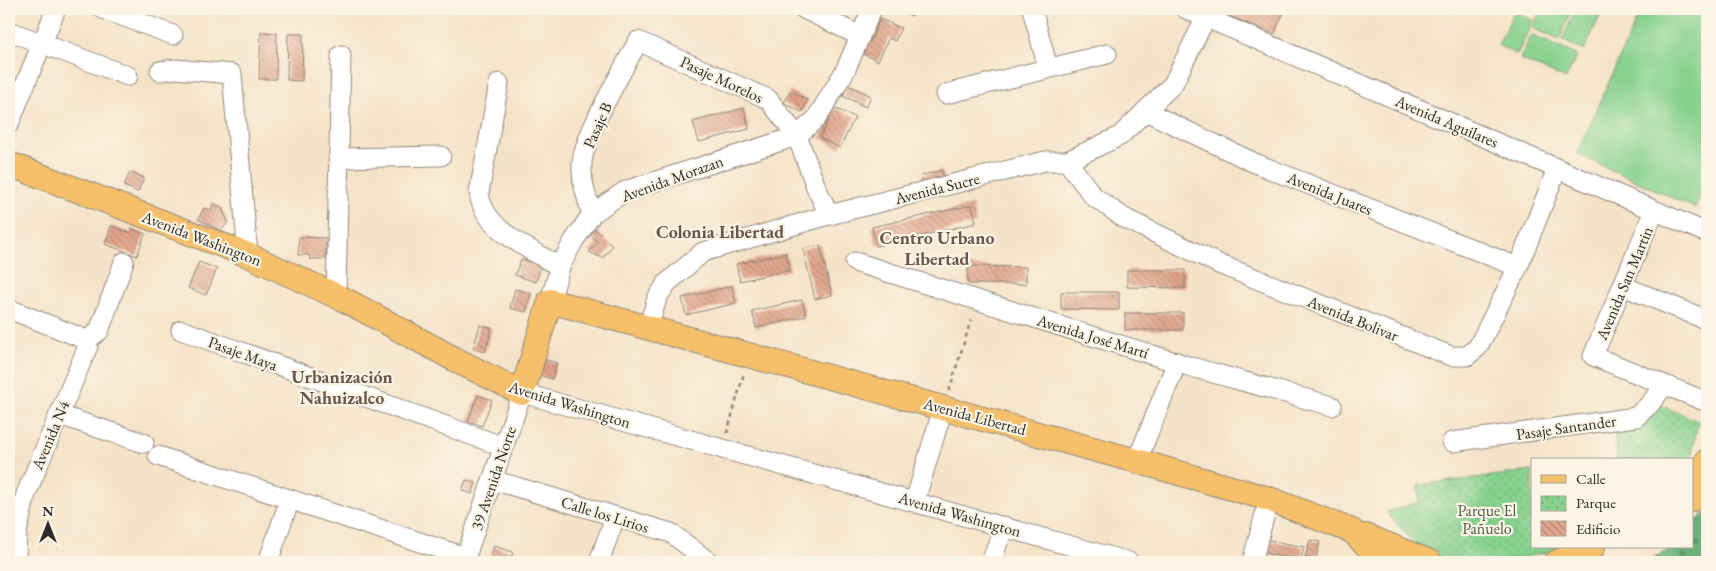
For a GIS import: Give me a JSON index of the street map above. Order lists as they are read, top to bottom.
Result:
{
  "streets": {
    "main road": ["Avenida Morazan", "Avenida Washington", "Avenida Libertad"],
    "street": [
      "Pasaje Morelos",
      "Avenida Aguilares",
      "Pasaje B",
      "Avenida Sucre",
      "Avenida Juares",
      "Avenida San Martin",
      "Avenida Bolivar",
      "Avenida José Martí",
      "Pasaje Maya",
      "Pasaje Santander",
      "Avenida N4",
      "39 Avenida Norte",
      "Calle los Lirios"
    ]
  },
  "crossings": [
    ["Pasaje Morelos", "Pasaje B"],
    ["Pasaje Morelos", "Avenida Morazan"],
    ["Pasaje Morelos", "Avenida Sucre"],
    ["Avenida Aguilares", "Avenida Sucre"],
    ["Avenida Aguilares", "Avenida San Martin"],
    ["Avenida Aguilares", "Avenida Bolivar"],
    ["Pasaje B", "Avenida Morazan"],
    ["Avenida Morazan", "Avenida Washington"],
    ["Avenida Morazan", "Avenida Libertad"],
    ["Avenida Morazan", "39 Avenida Norte"],
    ["Avenida Sucre", "Avenida Juares"],
    ["Avenida Sucre", "Avenida Bolivar"],
    ["Avenida Sucre", "Avenida Libertad"],
    ["Avenida Juares", "Avenida Bolivar"],
    ["Avenida Washington", "39 Avenida Norte"],
    ["Avenida San Martin", "Pasaje Santander"],
    ["Pasaje Maya", "39 Avenida Norte"],
    ["39 Avenida Norte", "Calle los Lirios"]
  ],
  "districts": ["Colonia Libertad", "Centro Urbano Libertad", "Urbanización Nahuizalco"],
  "parks": ["Parque El Pañuelo"],
  "legend": ["Calle", "Parque", "Edificio"],
  "north": "top"
}
